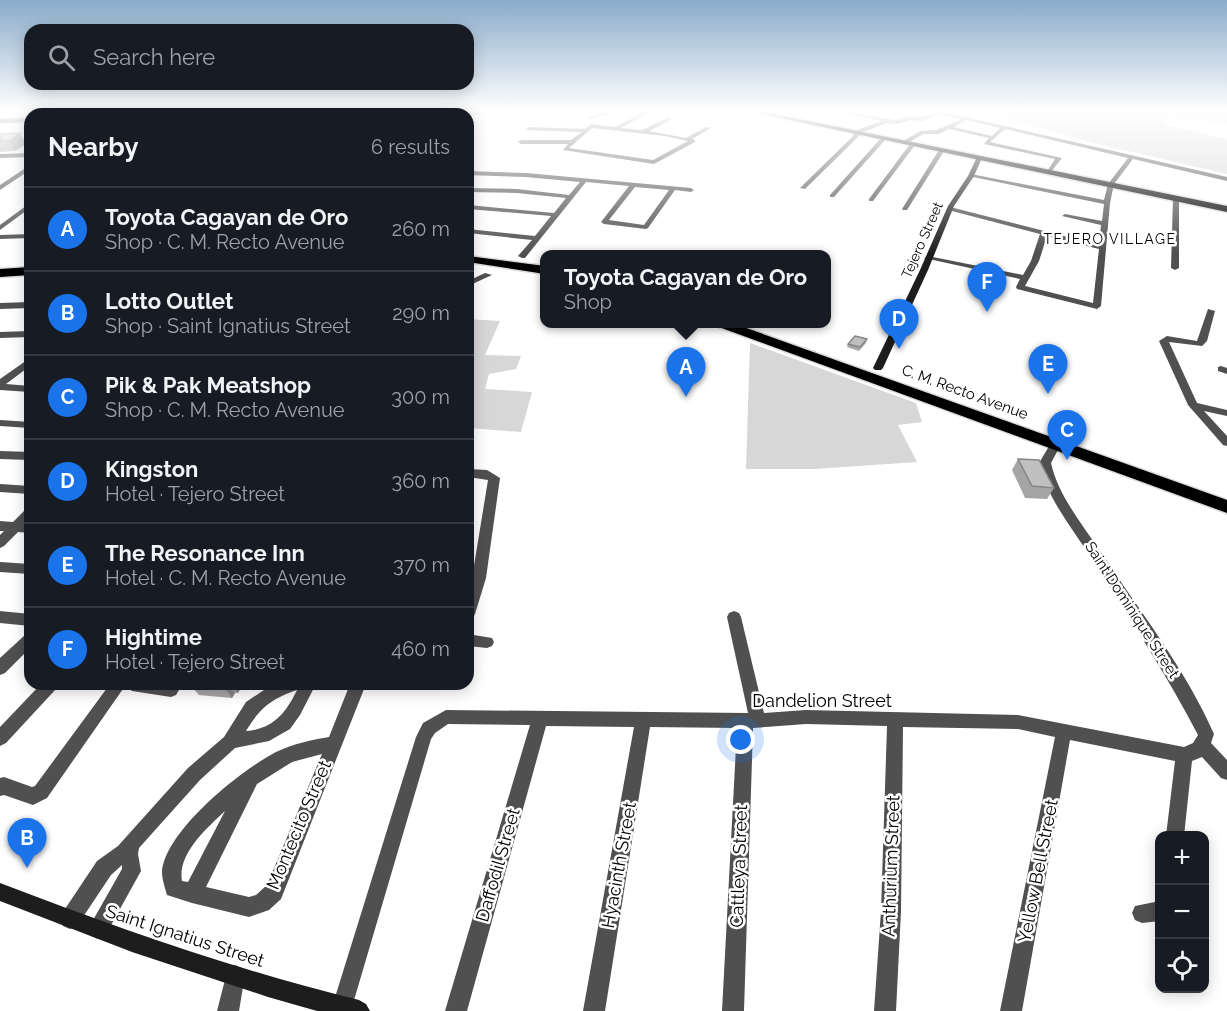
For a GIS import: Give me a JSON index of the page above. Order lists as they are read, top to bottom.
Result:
{
  "streets": {
    "highway": ["C. M. Recto Avenue"],
    "main road": ["Tejero Street", "Saint Ignatius Street"],
    "street": [
      "Saint Dominique Street",
      "Dandelion Street",
      "Montecito Street",
      "Daffodil Street",
      "Hyacinth Street",
      "Cattleya Street",
      "Anthurium Street",
      "Yellow Bell Street"
    ]
  },
  "crossings": [
    ["Tejero Street", "C. M. Recto Avenue"],
    ["C. M. Recto Avenue", "Saint Dominique Street"],
    ["Dandelion Street", "Daffodil Street"],
    ["Dandelion Street", "Hyacinth Street"],
    ["Dandelion Street", "Cattleya Street"],
    ["Dandelion Street", "Anthurium Street"],
    ["Dandelion Street", "Yellow Bell Street"],
    ["Dandelion Street", "Saint Ignatius Street"]
  ],
  "districts": ["TEJERO VILLAGE"],
  "page": {
    "search": "Search here",
    "heading": ["Nearby", "6 results"],
    "list": [
      {
        "mark": "A",
        "name": "Toyota Cagayan de Oro",
        "note": "Shop · C. M. Recto Avenue",
        "value": "260 m"
      },
      {
        "mark": "B",
        "name": "Lotto Outlet",
        "note": "Shop · Saint Ignatius Street",
        "value": "290 m"
      },
      {
        "mark": "C",
        "name": "Pik & Pak Meatshop",
        "note": "Shop · C. M. Recto Avenue",
        "value": "300 m"
      },
      {
        "mark": "D",
        "name": "Kingston",
        "note": "Hotel · Tejero Street",
        "value": "360 m"
      },
      {
        "mark": "E",
        "name": "The Resonance Inn",
        "note": "Hotel · C. M. Recto Avenue",
        "value": "370 m"
      },
      {
        "mark": "F",
        "name": "Hightime",
        "note": "Hotel · Tejero Street",
        "value": "460 m"
      }
    ],
    "popup": ["Toyota Cagayan de Oro", "Shop"],
    "pins": [
      "F",
      "D",
      "E",
      "A",
      "C",
      "B"
    ],
    "map_buttons": ["+", "−"]
  }
}
